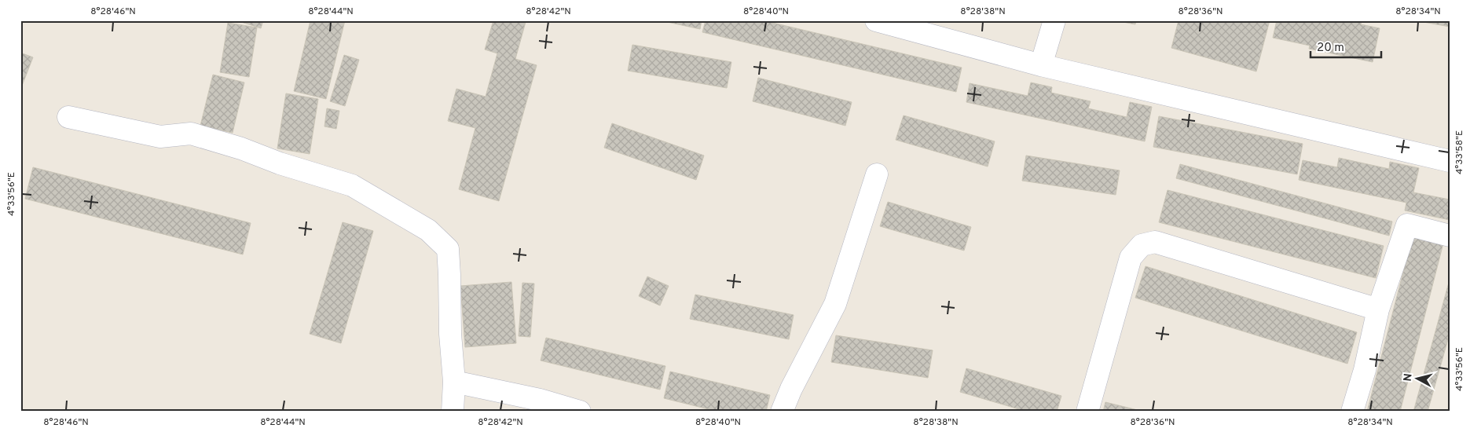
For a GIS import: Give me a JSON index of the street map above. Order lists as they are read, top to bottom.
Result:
{
  "scale_bar": "20 m",
  "north": "left",
  "coordinates": [
    "8°28'46\"N",
    "8°28'44\"N",
    "8°28'42\"N",
    "8°28'40\"N",
    "8°28'38\"N",
    "8°28'36\"N",
    "8°28'34\"N",
    "4°33'58\"E",
    "4°33'56\"E"
  ]
}
